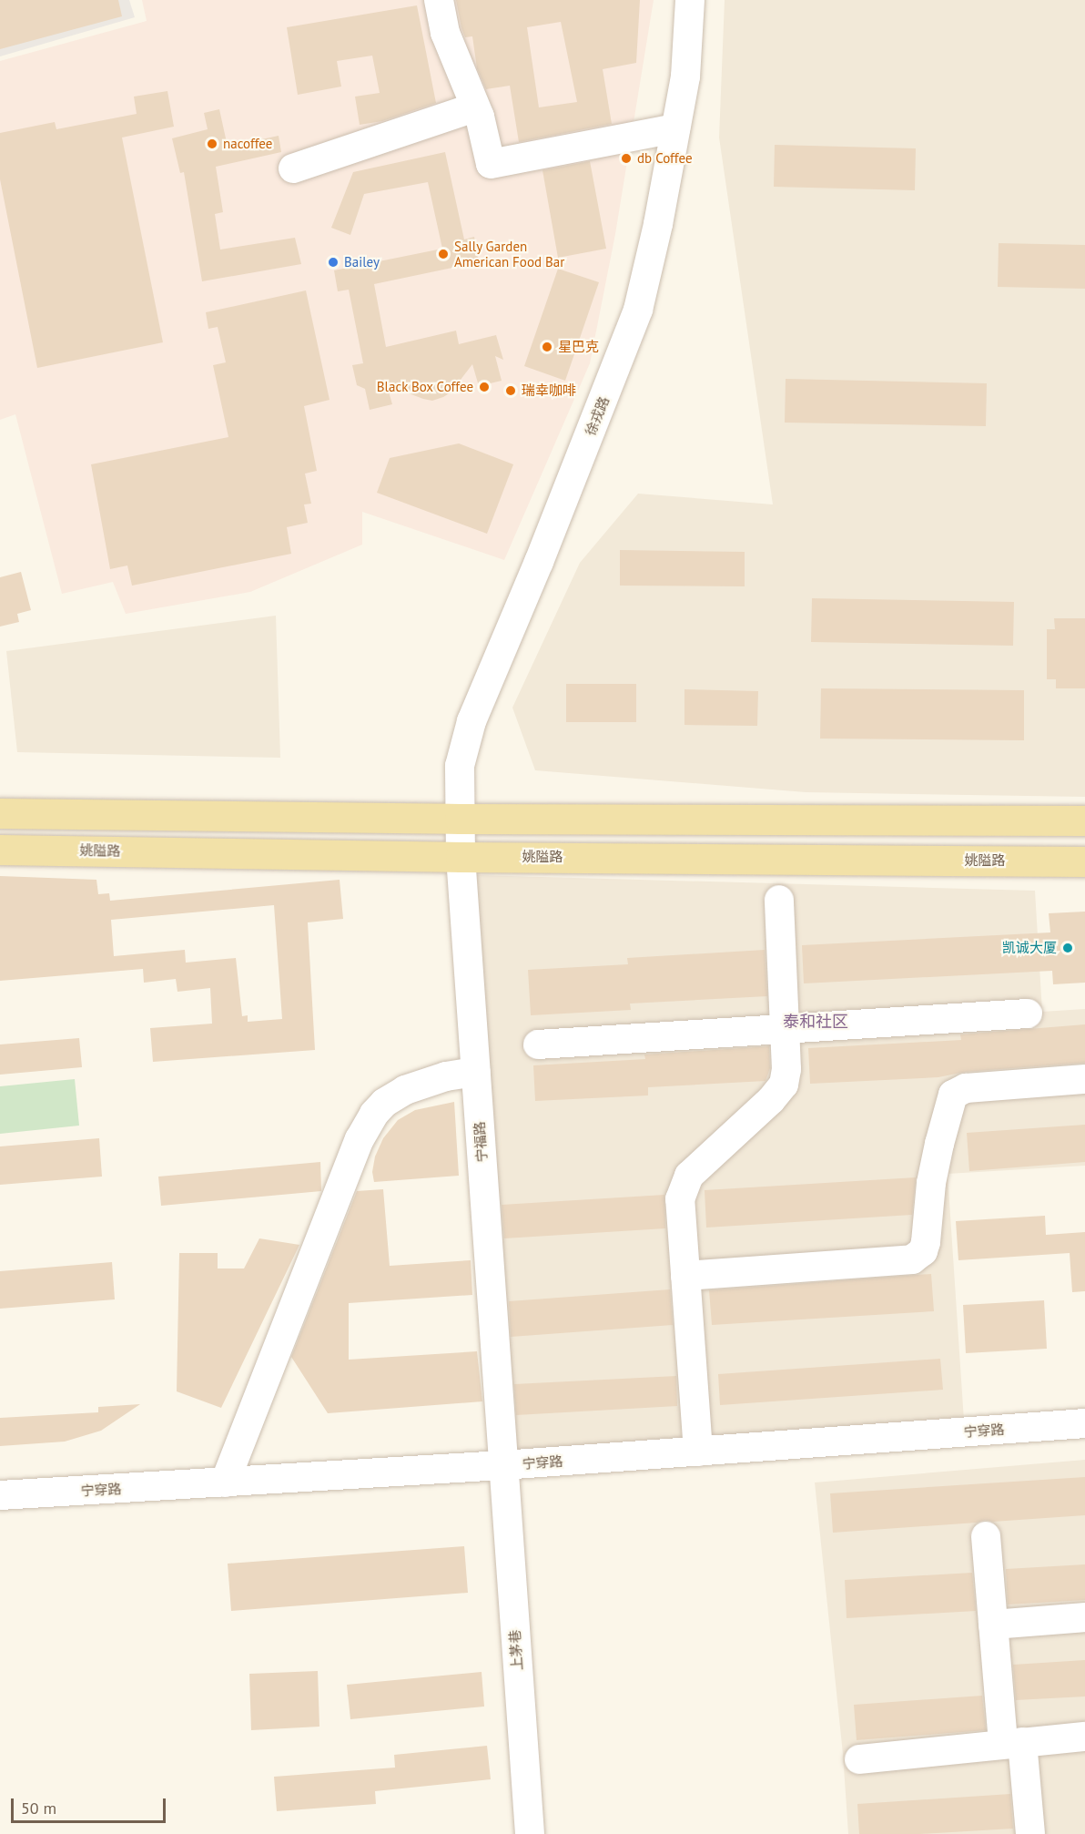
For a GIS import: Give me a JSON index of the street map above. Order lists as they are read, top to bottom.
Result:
{
  "streets": {
    "main road": ["姚隘路"],
    "street": [
      "徐戎路",
      "宁福路",
      "宁穿路",
      "上茅巷"
    ]
  },
  "crossings": [
    ["徐戎路", "宁福路"],
    ["姚隘路", "宁福路"],
    ["宁福路", "宁穿路"],
    ["宁福路", "上茅巷"],
    ["宁穿路", "上茅巷"]
  ],
  "districts": ["泰和社区"],
  "places": [
    "nacoffee",
    "db Coffee",
    "Sally Garden American Food Bar",
    "Bailey",
    "星巴克",
    "Black Box Coffee",
    "瑞幸咖啡",
    "凯诚大厦"
  ],
  "scale_bar": "50 m"
}
